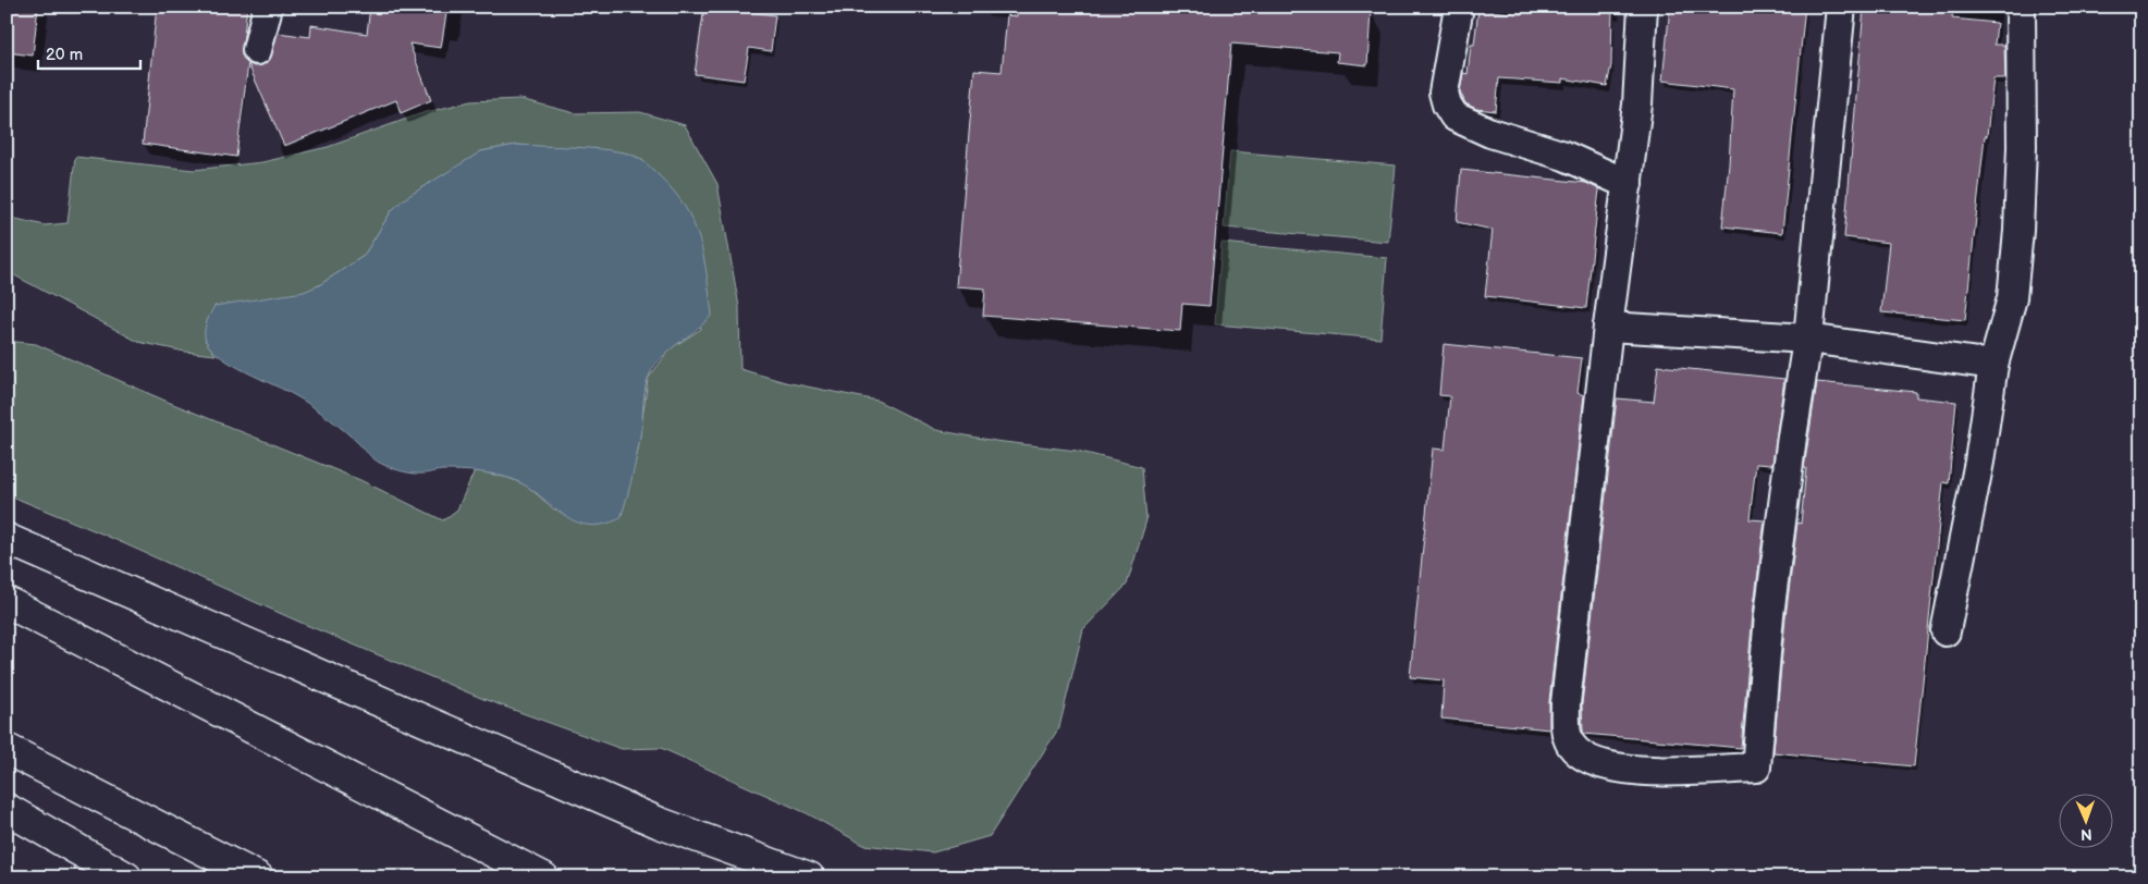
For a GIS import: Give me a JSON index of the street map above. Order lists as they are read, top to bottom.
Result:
{
  "scale_bar": "20 m",
  "north": "bottom"
}
